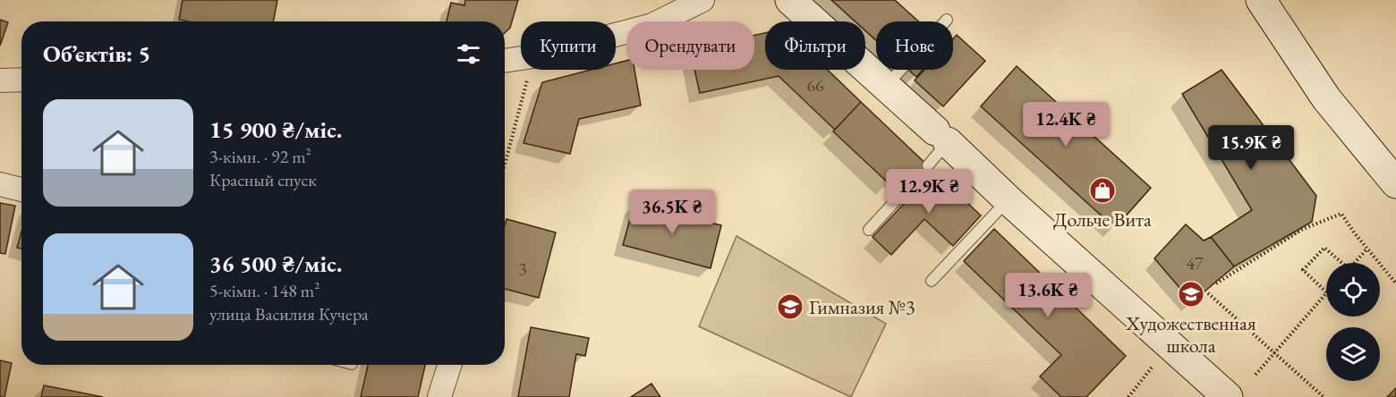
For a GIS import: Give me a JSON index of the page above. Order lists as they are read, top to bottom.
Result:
{
  "places": {
    "shop": ["Дольче Вита"],
    "school or university": ["Художественная школа", "Гимназия №3"]
  },
  "house_numbers": ["66", "47", "3"],
  "page": {
    "chip": [
      "Купити",
      "Орендувати",
      "Фільтри",
      "Нове"
    ],
    "heading": "Об’єктів: 5",
    "list": [
      {
        "name": "15 900 ₴/міс.",
        "note": "3-кімн. · 92 m² · Красный спуск"
      },
      {
        "name": "36 500 ₴/міс.",
        "note": "5-кімн. · 148 m² · улица Василия Кучера"
      }
    ],
    "price": [
      "12.4K ₴",
      "15.9K ₴",
      "12.9K ₴",
      "36.5K ₴",
      "13.6K ₴"
    ]
  }
}
